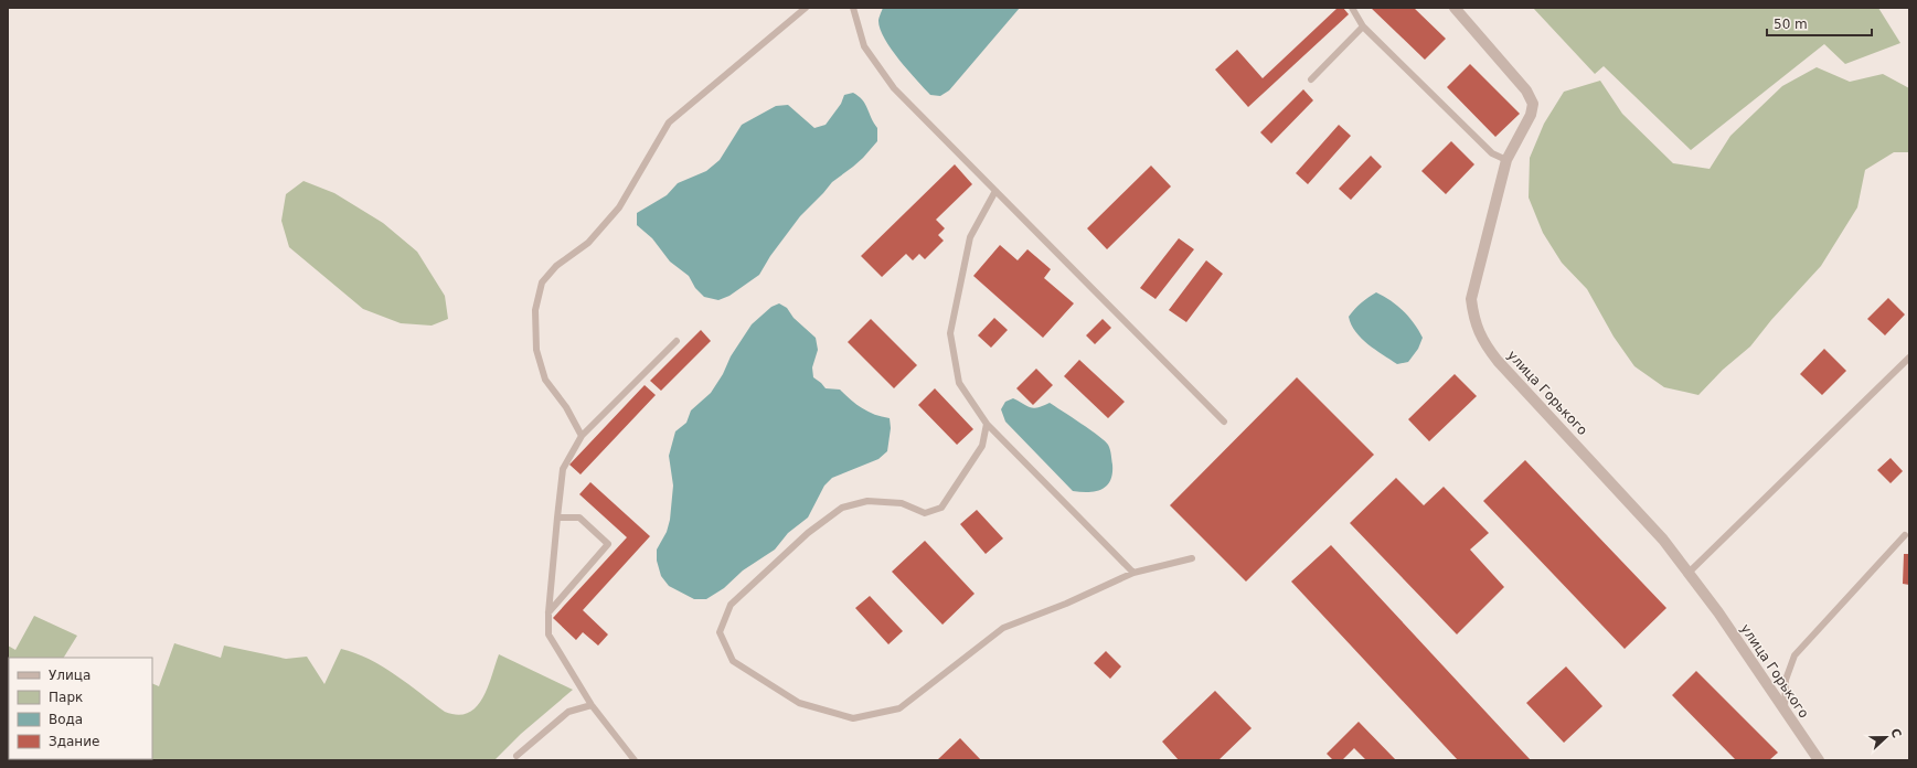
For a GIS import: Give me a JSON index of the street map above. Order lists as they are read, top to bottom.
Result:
{
  "streets": {
    "street": ["улица Горького"]
  },
  "legend": [
    "Улица",
    "Парк",
    "Вода",
    "Здание"
  ],
  "scale_bar": "50 m",
  "north": "right"
}
